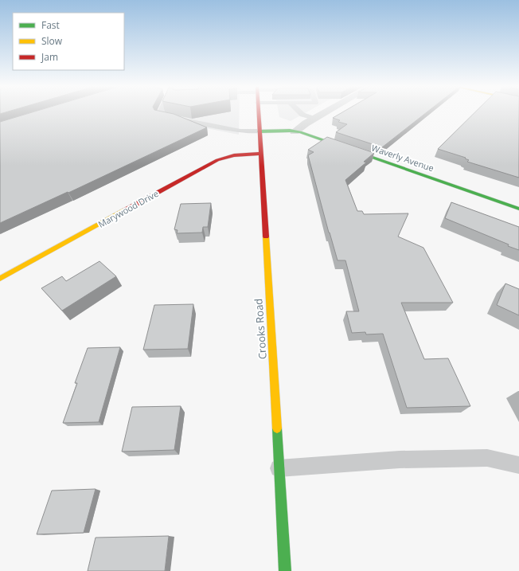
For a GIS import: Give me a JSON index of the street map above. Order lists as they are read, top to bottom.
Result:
{
  "streets": {
    "main road": ["Waverly Avenue", "Marywood Drive", "Crooks Road"]
  },
  "crossings": [
    ["Waverly Avenue", "Crooks Road"],
    ["Marywood Drive", "Crooks Road"]
  ],
  "legend": ["Fast", "Slow", "Jam"]
}
